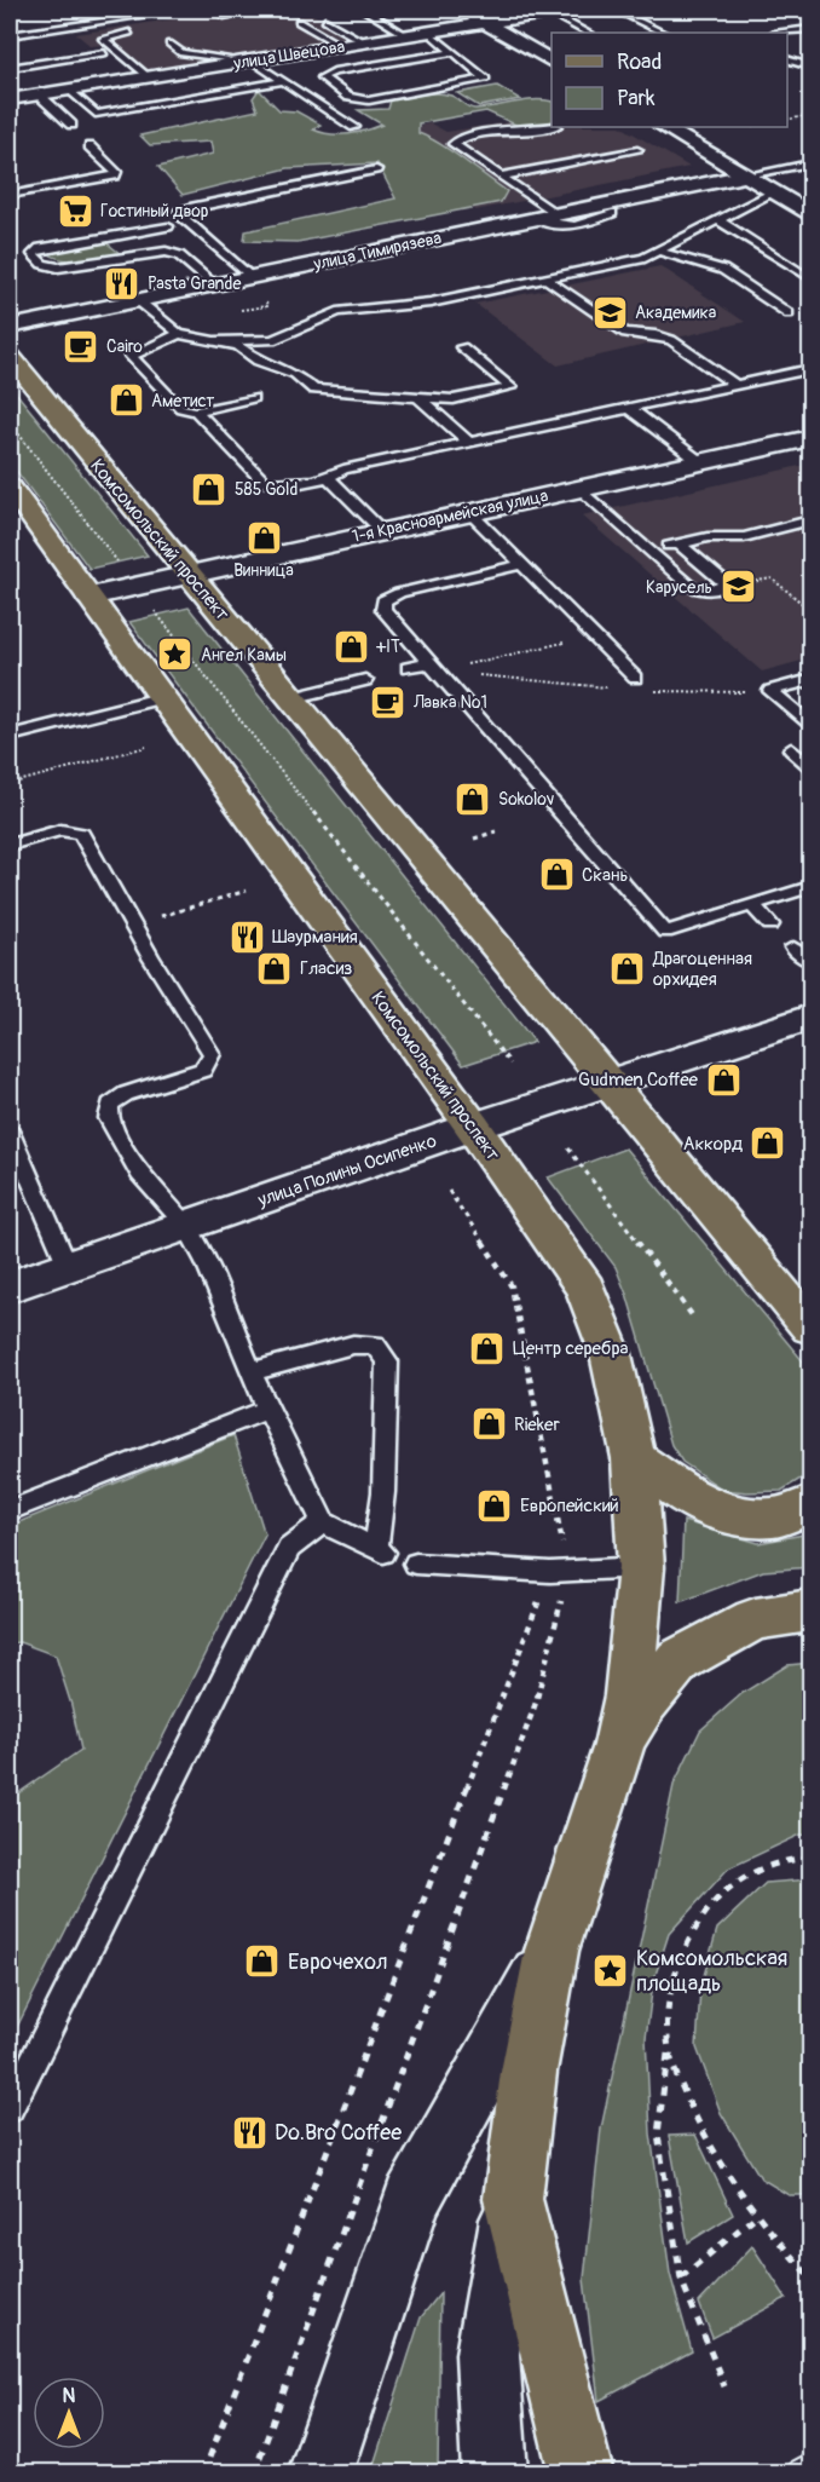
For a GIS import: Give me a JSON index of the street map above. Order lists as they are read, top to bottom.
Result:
{
  "streets": {
    "main road": ["Комсомольский проспект"],
    "street": [
      "улица Швецова",
      "улица Тимирязева",
      "1-я Красноармейская улица",
      "улица Полины Осипенко"
    ]
  },
  "crossings": [
    ["1-я Красноармейская улица", "Комсомольский проспект"],
    ["Комсомольский проспект", "улица Полины Осипенко"]
  ],
  "places": {
    "supermarket": ["Гостиный двор"],
    "restaurant": ["Pasta Grande", "Шаурмания", "Do.Bro Coffee"],
    "school or university": ["Академика", "Карусель"],
    "cafe": ["Cairo", "Лавка №1"],
    "shop": [
      "Аметист",
      "585 Gold",
      "Винница",
      "+IT",
      "Sokolov",
      "Скань",
      "Гласиз",
      "Драгоценная орхидея",
      "Gudmen Coffee",
      "Аккорд",
      "Центр серебра",
      "Rieker",
      "Европейский",
      "Еврочехол"
    ],
    "place": ["Ангел Камы", "Комсомольская площадь"]
  },
  "legend": ["Road", "Park"],
  "north": "top"
}
